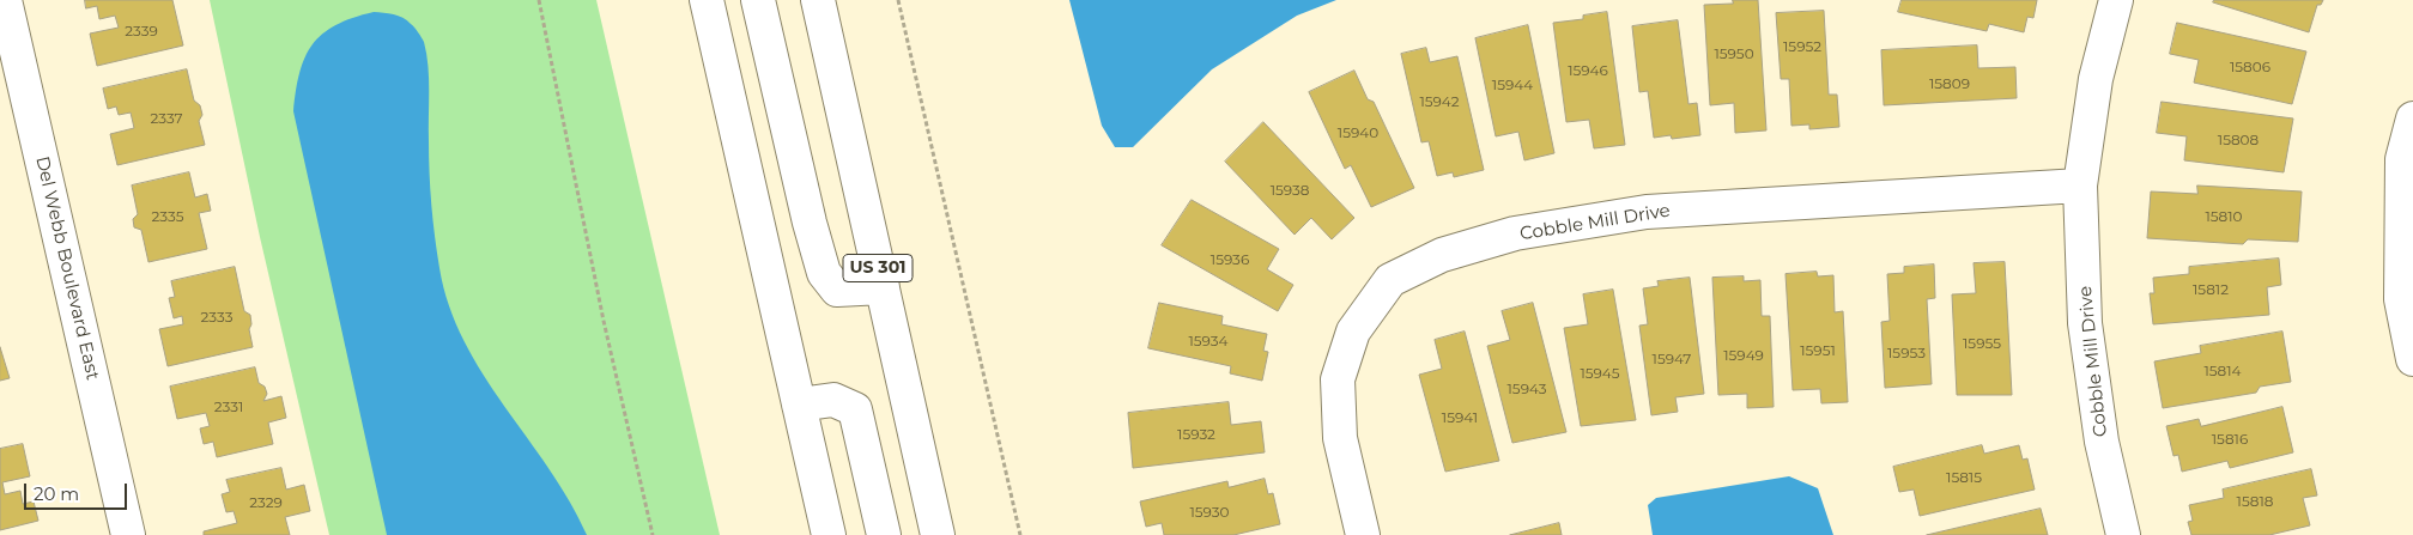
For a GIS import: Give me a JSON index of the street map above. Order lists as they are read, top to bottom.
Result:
{
  "streets": {
    "street": ["Cobble Mill Drive", "Del Webb Boulevard East", "US 301"]
  },
  "house_numbers": [
    "2339",
    "15952",
    "15950",
    "15806",
    "15946",
    "15809",
    "15944",
    "15942",
    "2337",
    "15940",
    "15808",
    "15938",
    "2335",
    "15810",
    "15936",
    "15812",
    "2333",
    "15934",
    "15955",
    "15951",
    "15953",
    "15949",
    "15947",
    "15814",
    "15945",
    "15943",
    "2331",
    "15941",
    "15932",
    "15816",
    "15815",
    "15818",
    "2329",
    "15930"
  ],
  "scale_bar": "20 m"
}
